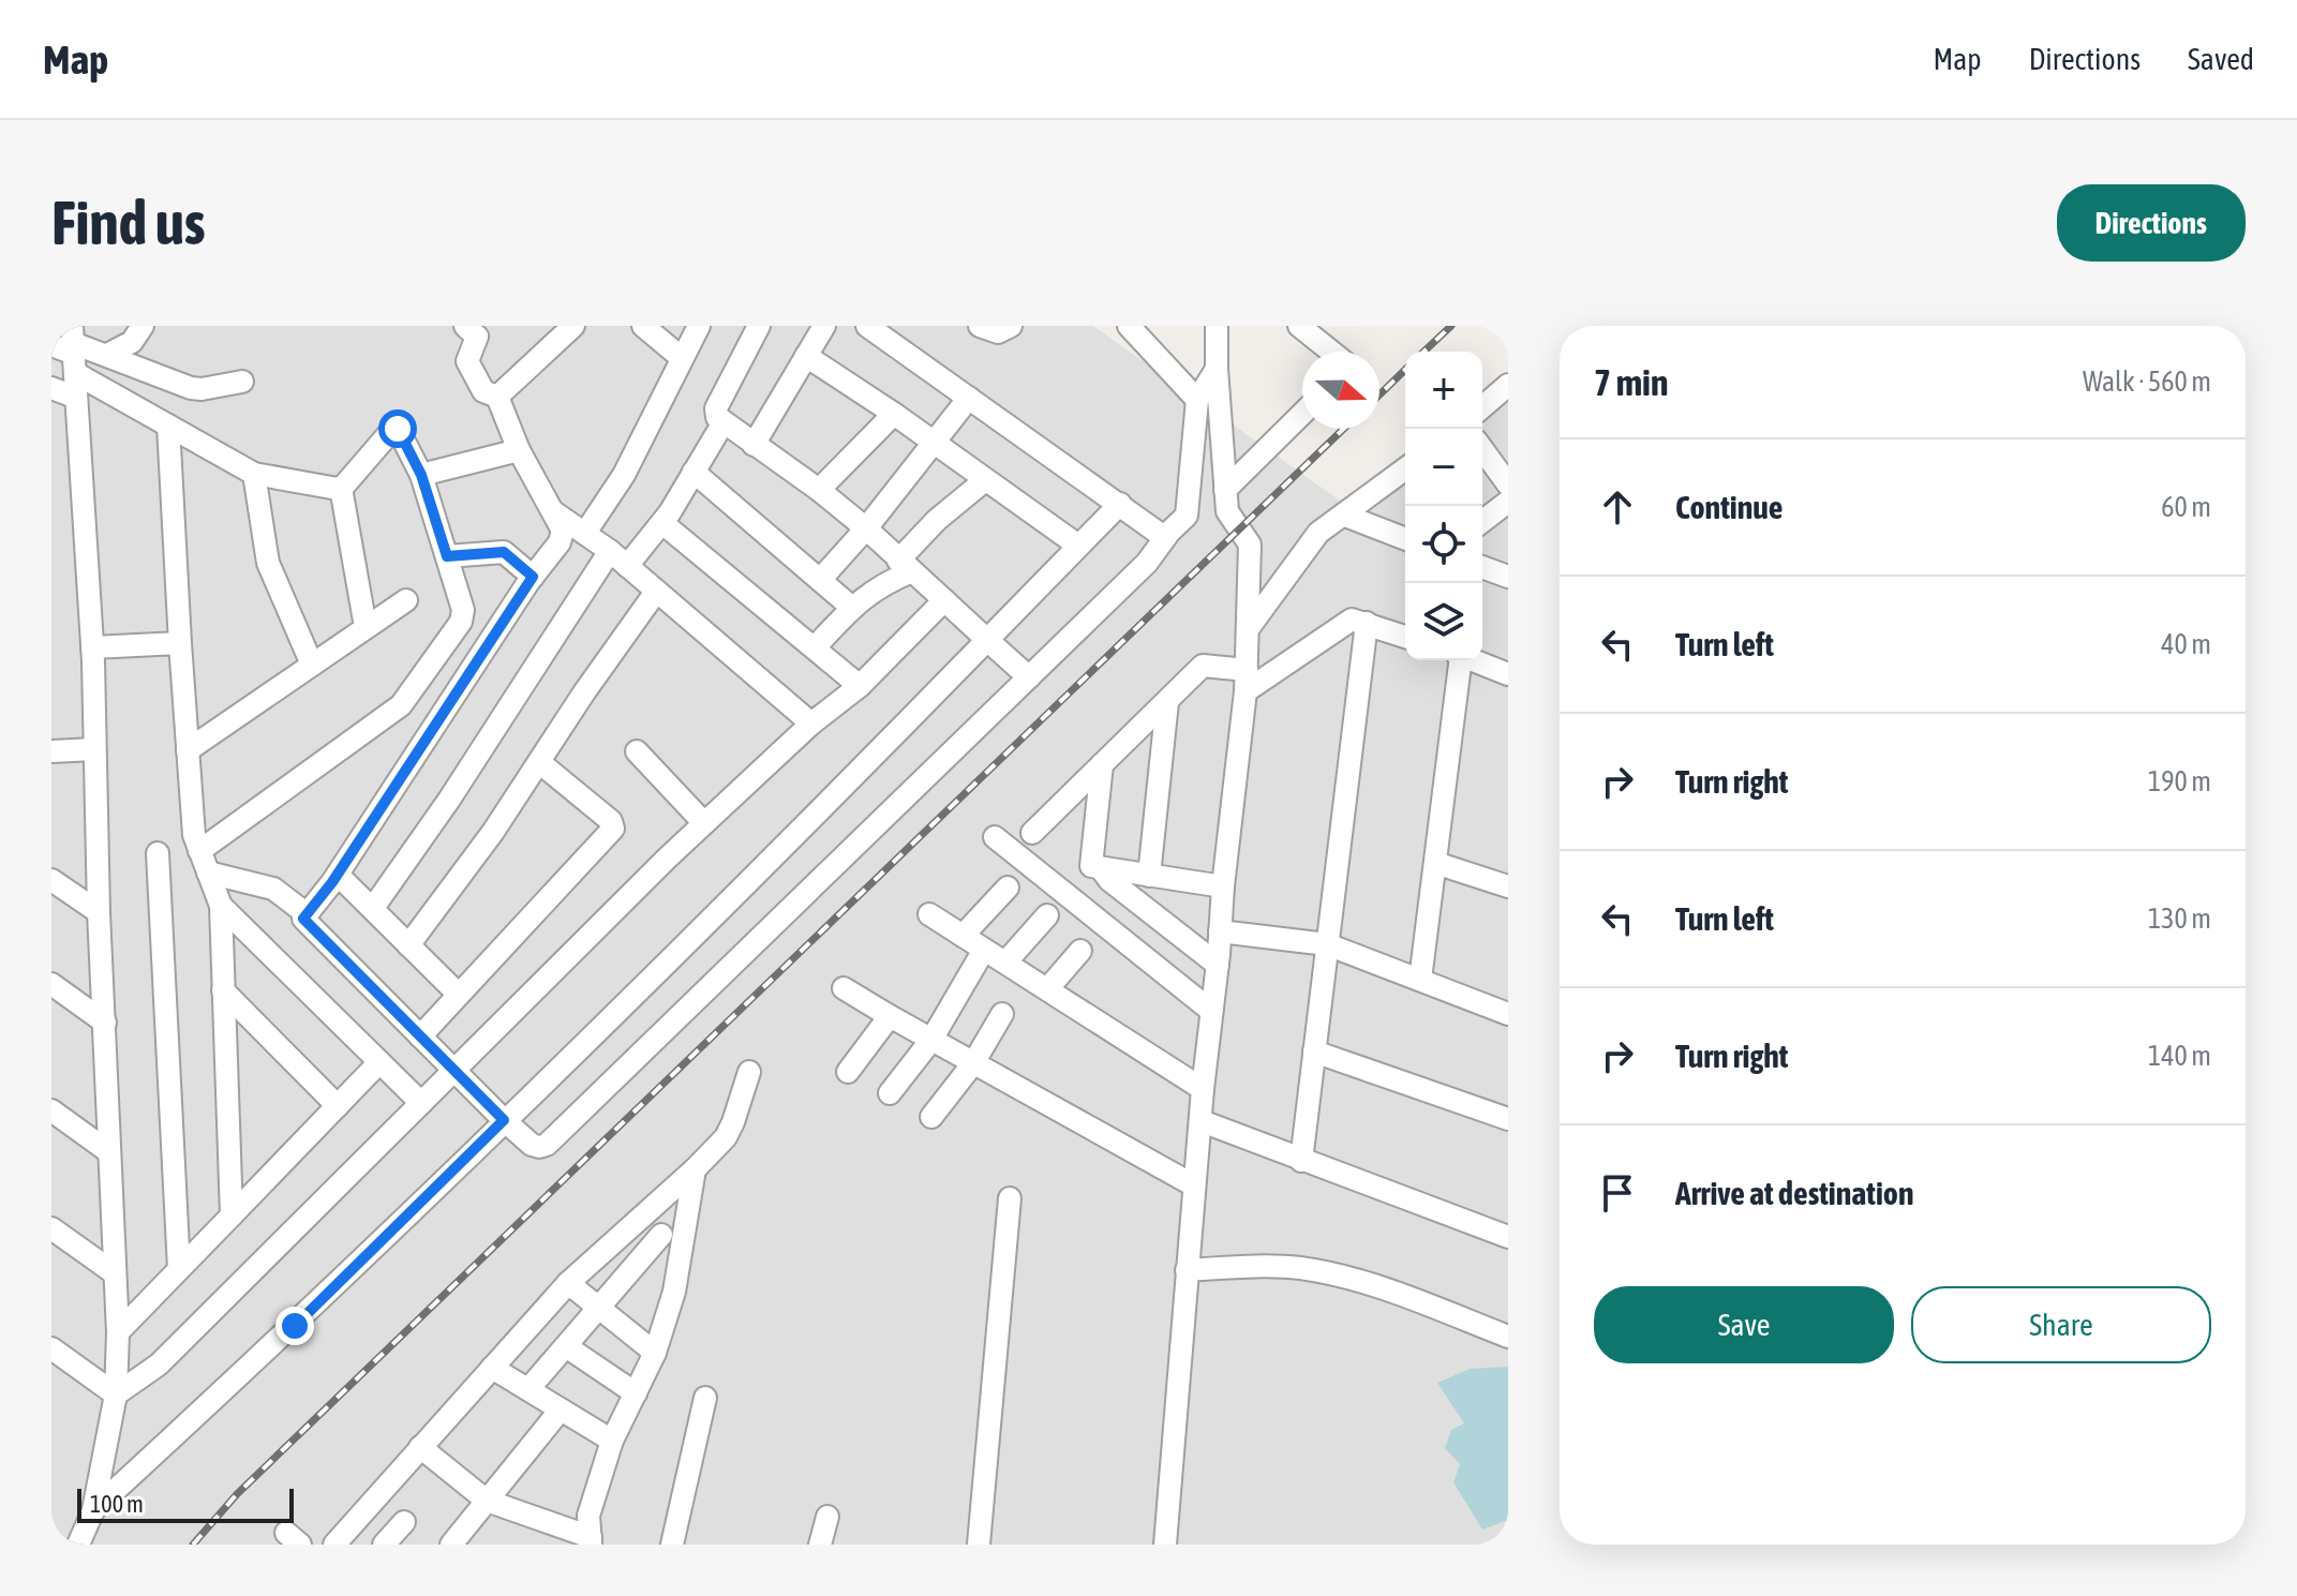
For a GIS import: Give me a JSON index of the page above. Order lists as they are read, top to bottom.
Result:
{
  "scale_bar": "100 m",
  "north": "right",
  "page": {
    "header": "Map",
    "nav": ["Map", "Directions", "Saved"],
    "buttons": [
      "Directions",
      ["Save", "Share"]
    ],
    "title": "Find us",
    "heading": ["7 min", "Walk · 560 m"],
    "map_buttons": ["+", "−"],
    "list": [
      ["Continue", "60 m"],
      ["Turn left", "40 m"],
      ["Turn right", "190 m"],
      ["Turn left", "130 m"],
      ["Turn right", "140 m"],
      "Arrive at destination"
    ],
    "scale": "100 m"
  }
}
